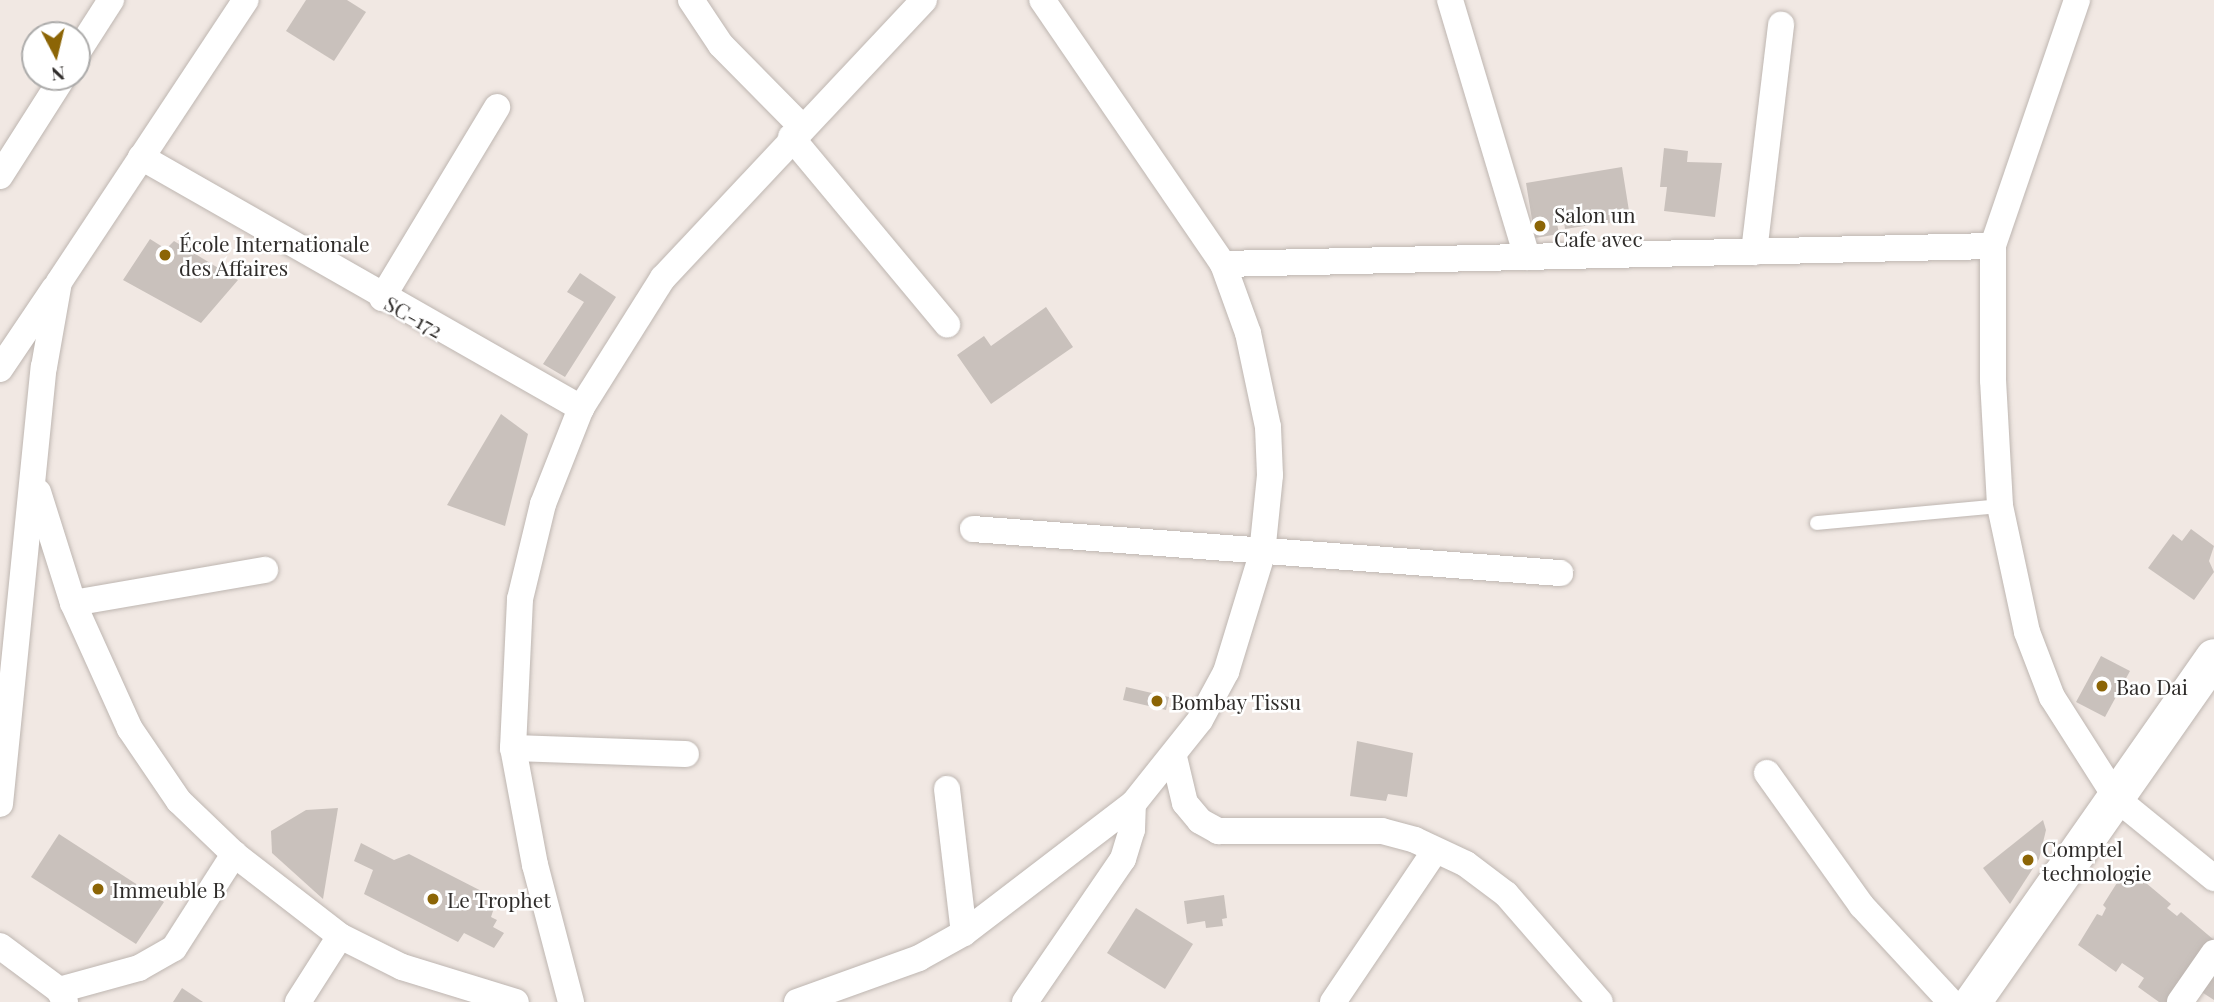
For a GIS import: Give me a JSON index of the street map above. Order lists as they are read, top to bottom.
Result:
{
  "streets": {
    "street": ["SC-172"]
  },
  "places": [
    "Salon un Cafe avec",
    "École Internationale des Affaires",
    "Bao Dai",
    "Bombay Tissu",
    "Comptel technologie",
    "Immeuble B",
    "Le Trophet"
  ],
  "north": "bottom"
}
